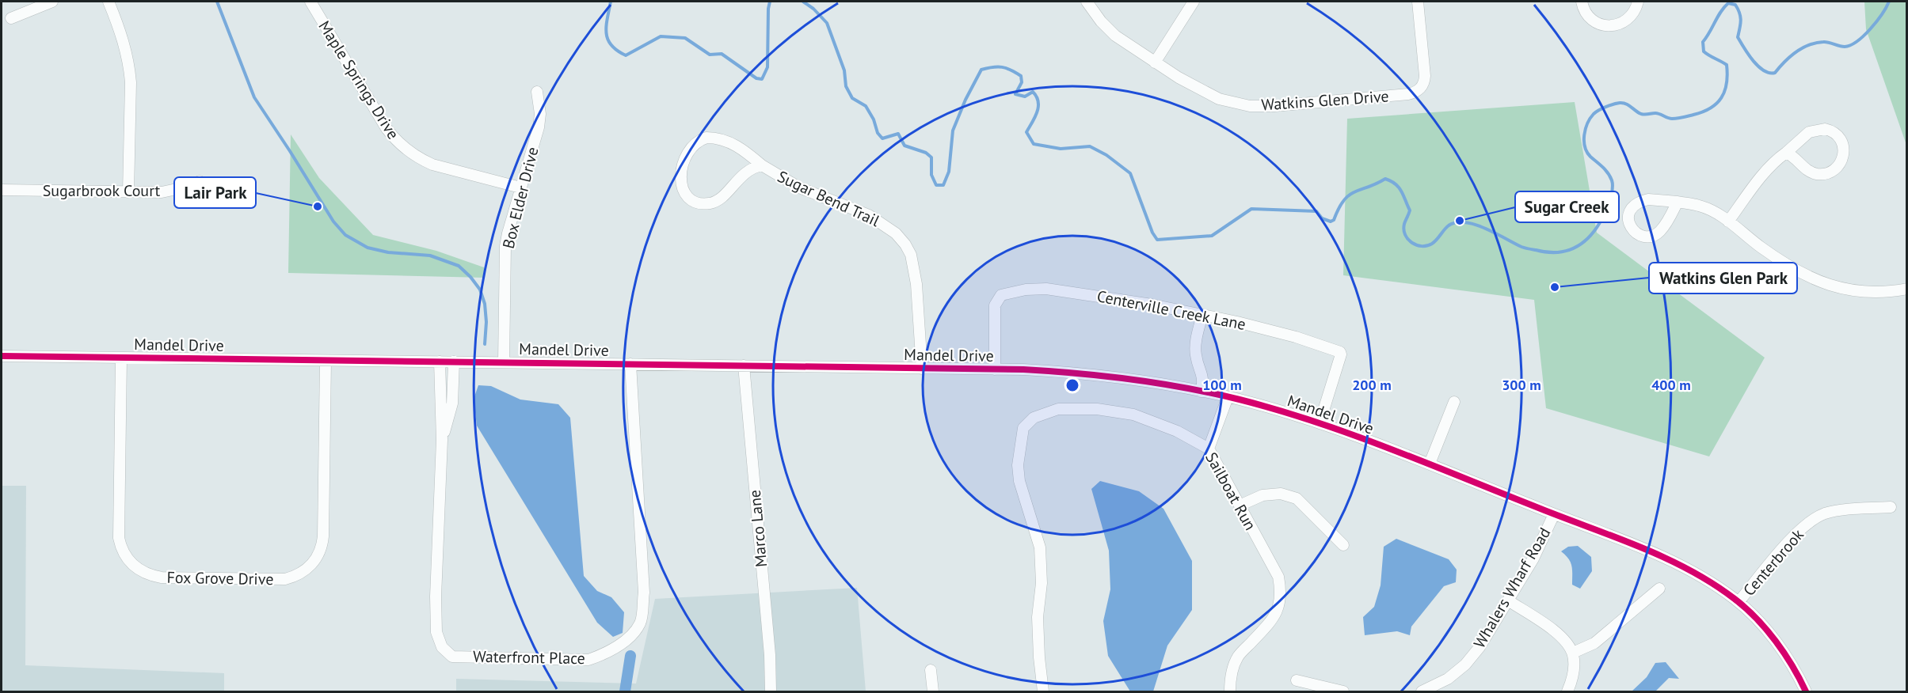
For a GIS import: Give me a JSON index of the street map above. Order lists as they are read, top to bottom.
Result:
{
  "streets": {
    "street": [
      "Maple Springs Drive",
      "Watkins Glen Drive",
      "Sugarbrook Court",
      "Box Elder Drive",
      "Sugar Bend Trail",
      "Centerville Creek Lane",
      "Mandel Drive",
      "Sailboat Run",
      "Marco Lane",
      "Centerbrook",
      "Fox Grove Drive",
      "Whalers Wharf Road",
      "Waterfront Place"
    ]
  },
  "crossings": [
    ["Maple Springs Drive", "Box Elder Drive"],
    ["Box Elder Drive", "Mandel Drive"],
    ["Sugar Bend Trail", "Mandel Drive"],
    ["Centerville Creek Lane", "Mandel Drive"],
    ["Mandel Drive", "Marco Lane"],
    ["Mandel Drive", "Centerbrook"],
    ["Mandel Drive", "Fox Grove Drive"],
    ["Mandel Drive", "Whalers Wharf Road"],
    ["Mandel Drive", "Waterfront Place"]
  ],
  "places": ["Lair Park", "Sugar Creek", "Watkins Glen Park"],
  "rings": [
    "100 m",
    "200 m",
    "300 m",
    "400 m"
  ]
}
